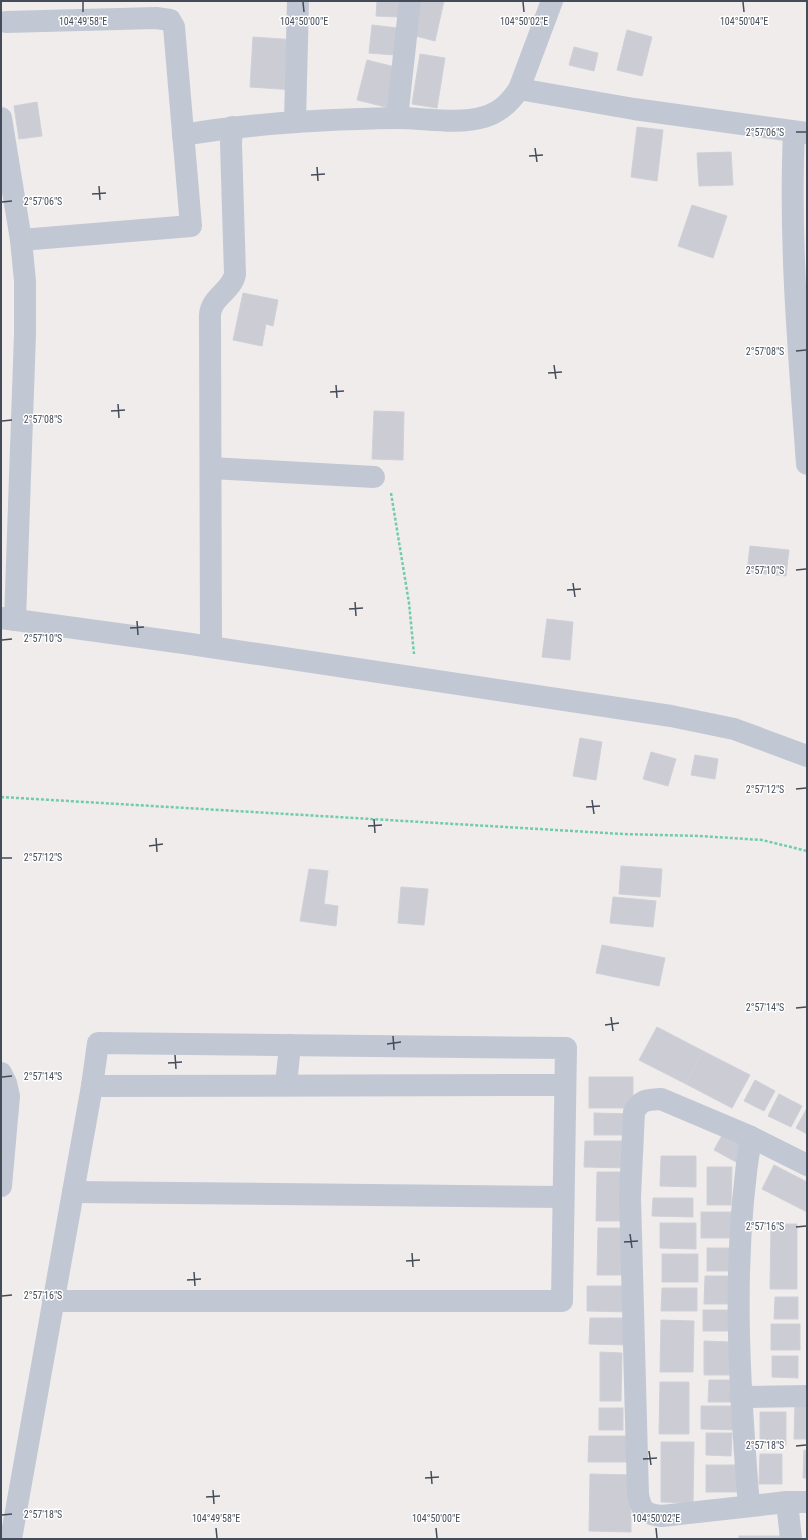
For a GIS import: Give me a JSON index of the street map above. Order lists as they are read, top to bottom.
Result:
{
  "coordinates": [
    "104°49'58\"E",
    "104°50'00\"E",
    "104°50'02\"E",
    "104°50'04\"E",
    "2°57'06\"S",
    "2°57'08\"S",
    "2°57'10\"S",
    "2°57'12\"S",
    "2°57'14\"S",
    "2°57'16\"S",
    "2°57'18\"S"
  ]
}
